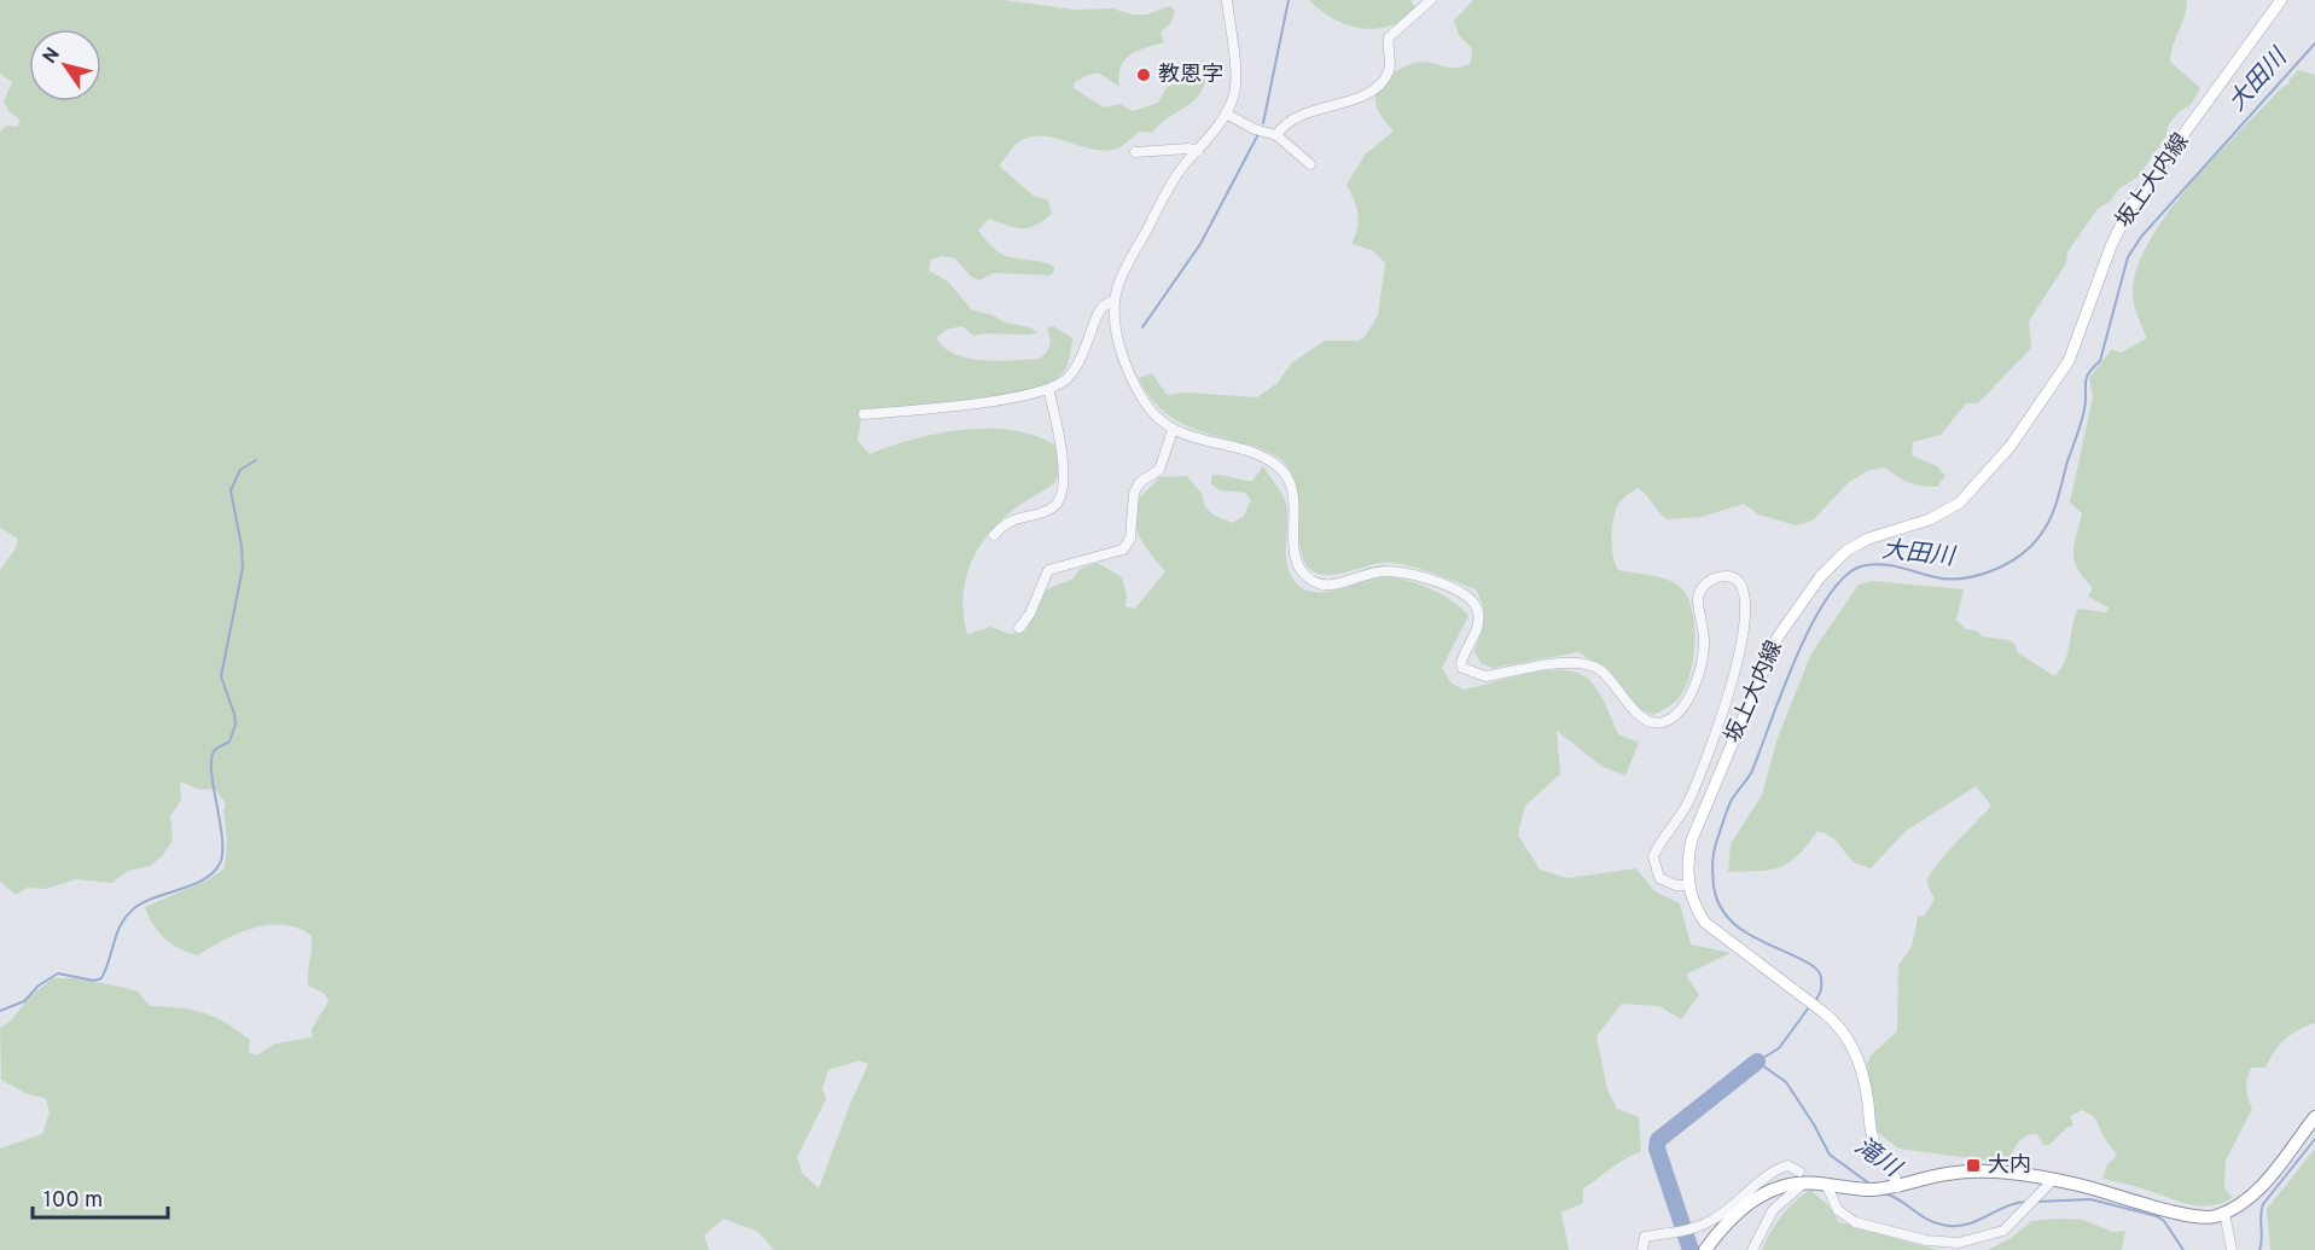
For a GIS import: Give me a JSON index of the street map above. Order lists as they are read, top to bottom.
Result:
{
  "streets": {
    "main road": ["坂上大内線"]
  },
  "water": ["大田川", "滝川"],
  "places": {
    "other": ["教恩字"],
    "transit": ["大内"]
  },
  "scale_bar": "100 m",
  "north": "top left"
}
